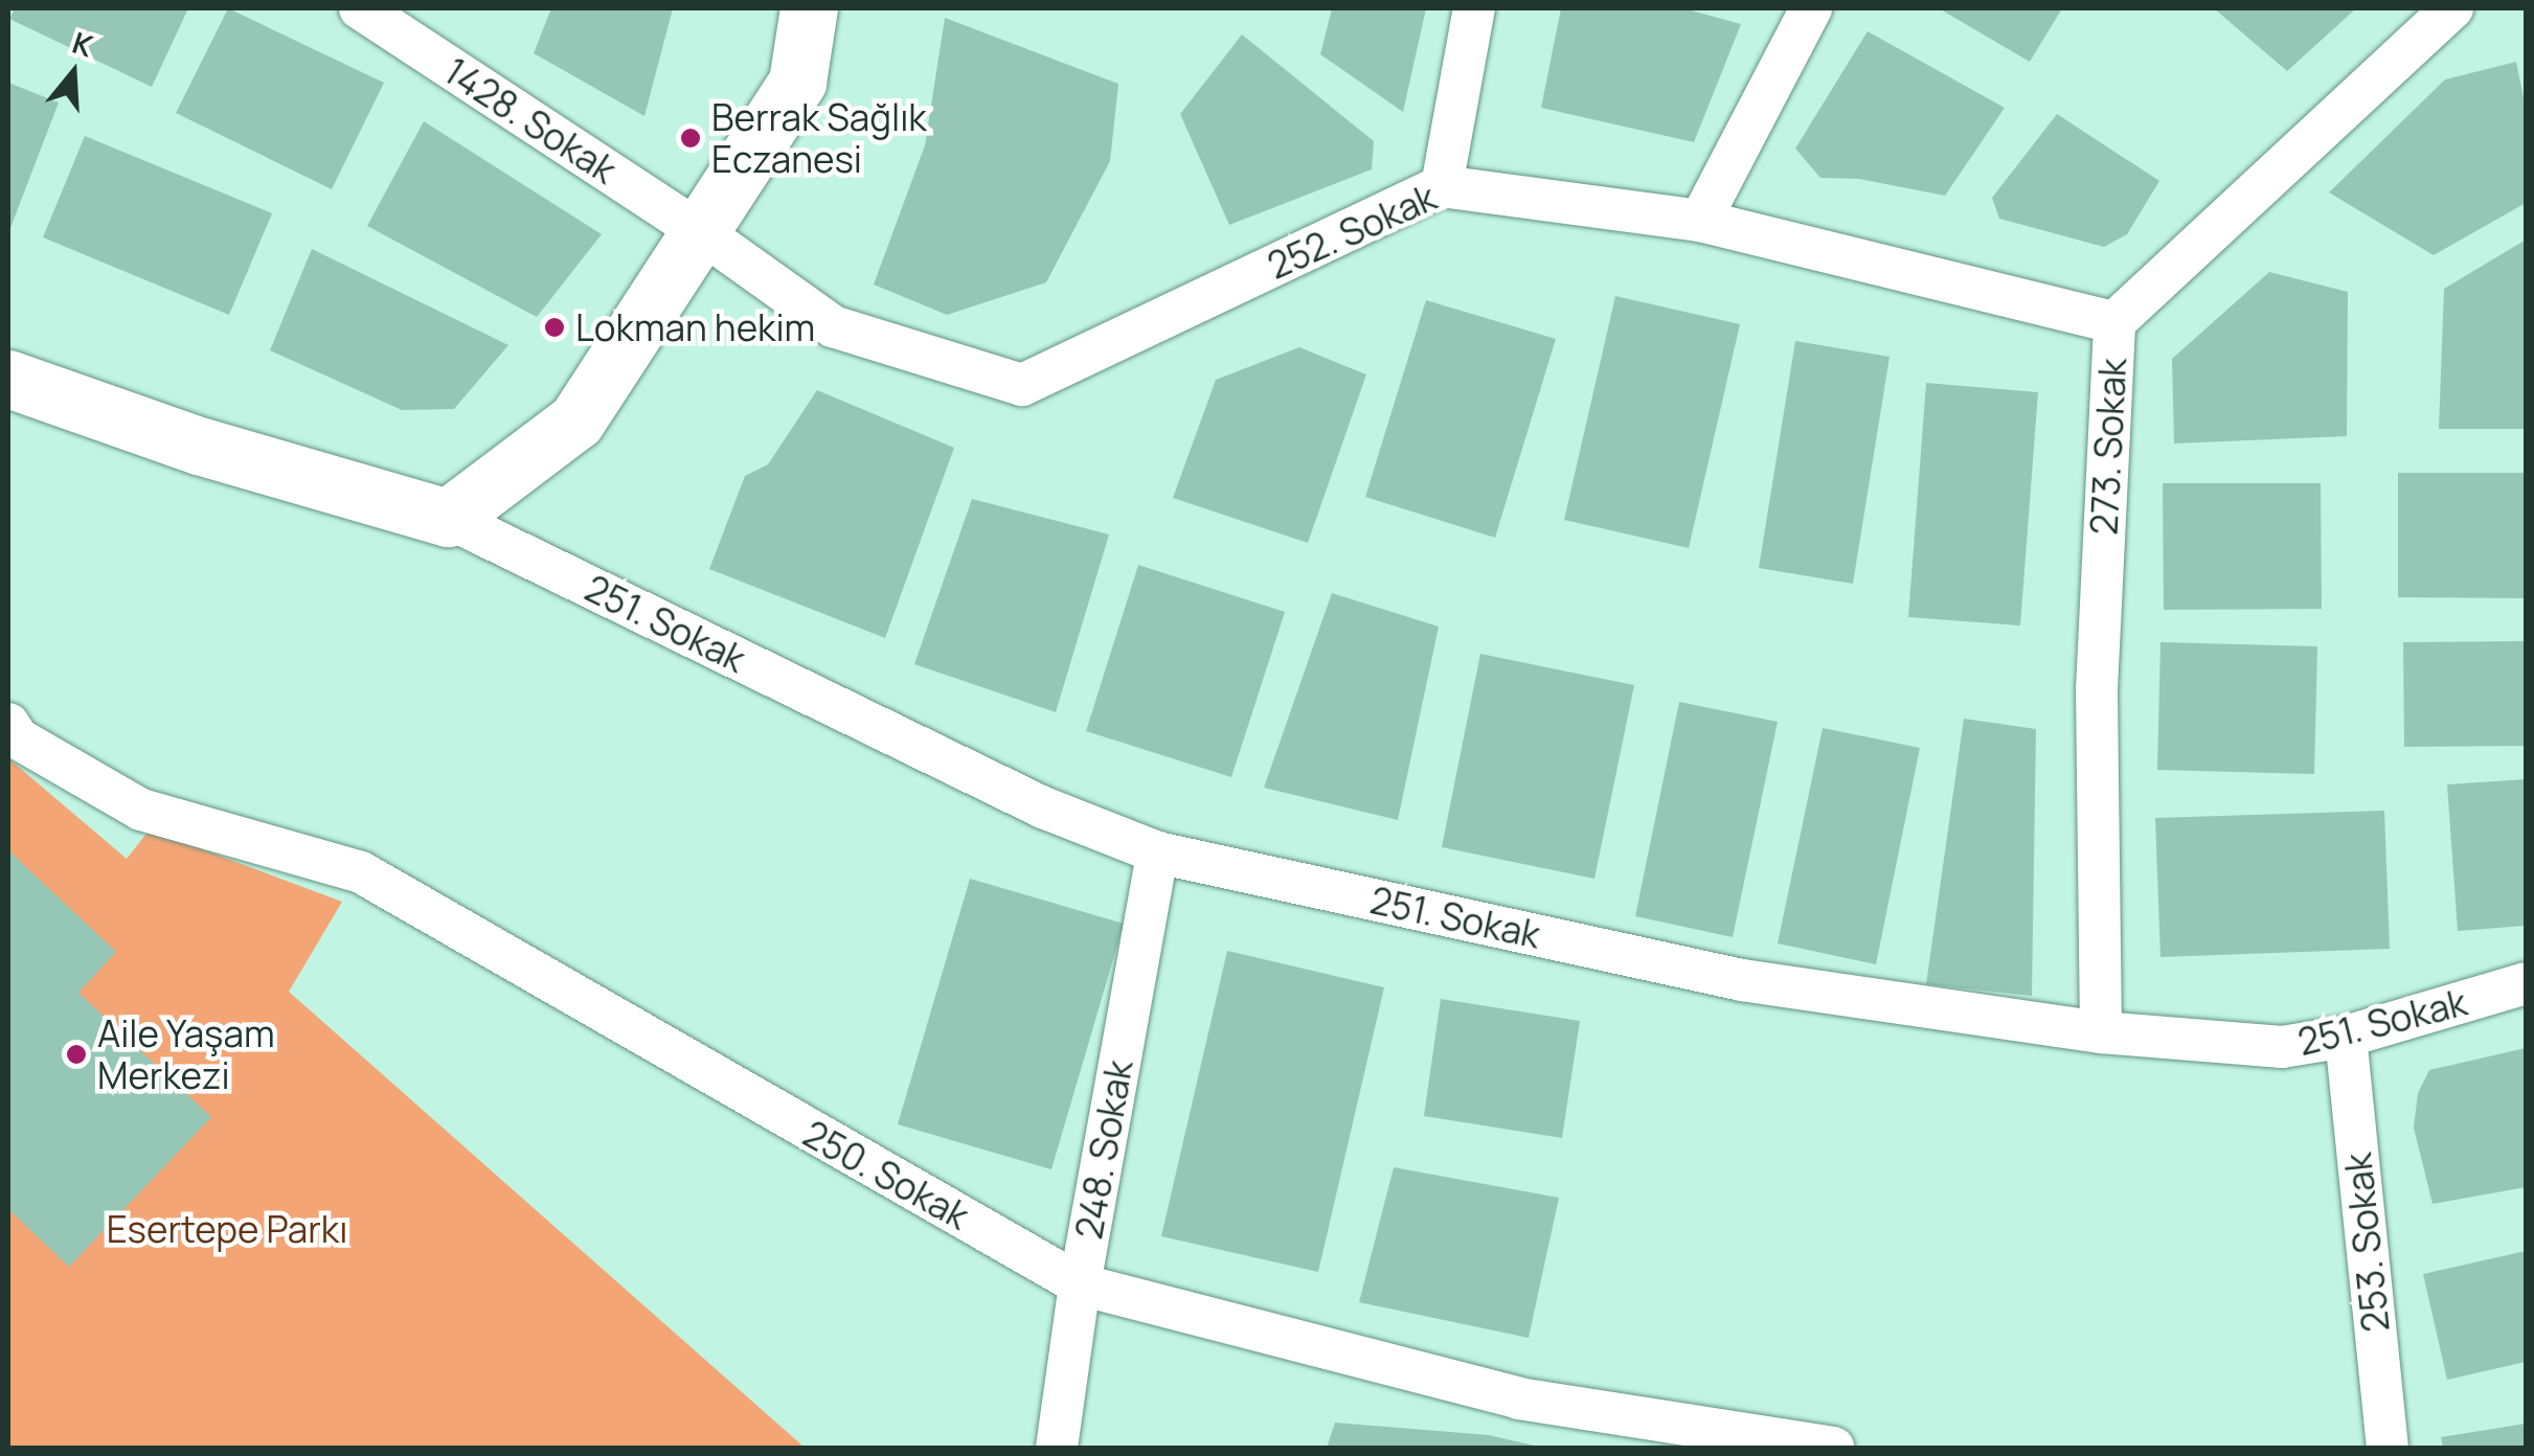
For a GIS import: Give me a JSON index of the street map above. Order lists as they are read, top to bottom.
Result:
{
  "streets": {
    "street": [
      "1428. Sokak",
      "252. Sokak",
      "273. Sokak",
      "251. Sokak",
      "248. Sokak",
      "250. Sokak",
      "253. Sokak"
    ]
  },
  "crossings": [
    ["1428. Sokak", "252. Sokak"],
    ["252. Sokak", "273. Sokak"],
    ["273. Sokak", "251. Sokak"],
    ["251. Sokak", "248. Sokak"],
    ["251. Sokak", "253. Sokak"],
    ["248. Sokak", "250. Sokak"]
  ],
  "parks": ["Esertepe Parkı"],
  "places": ["Berrak Sağlık Eczanesi", "Lokman hekim", "Aile Yaşam Merkezi"],
  "north": "top"
}
